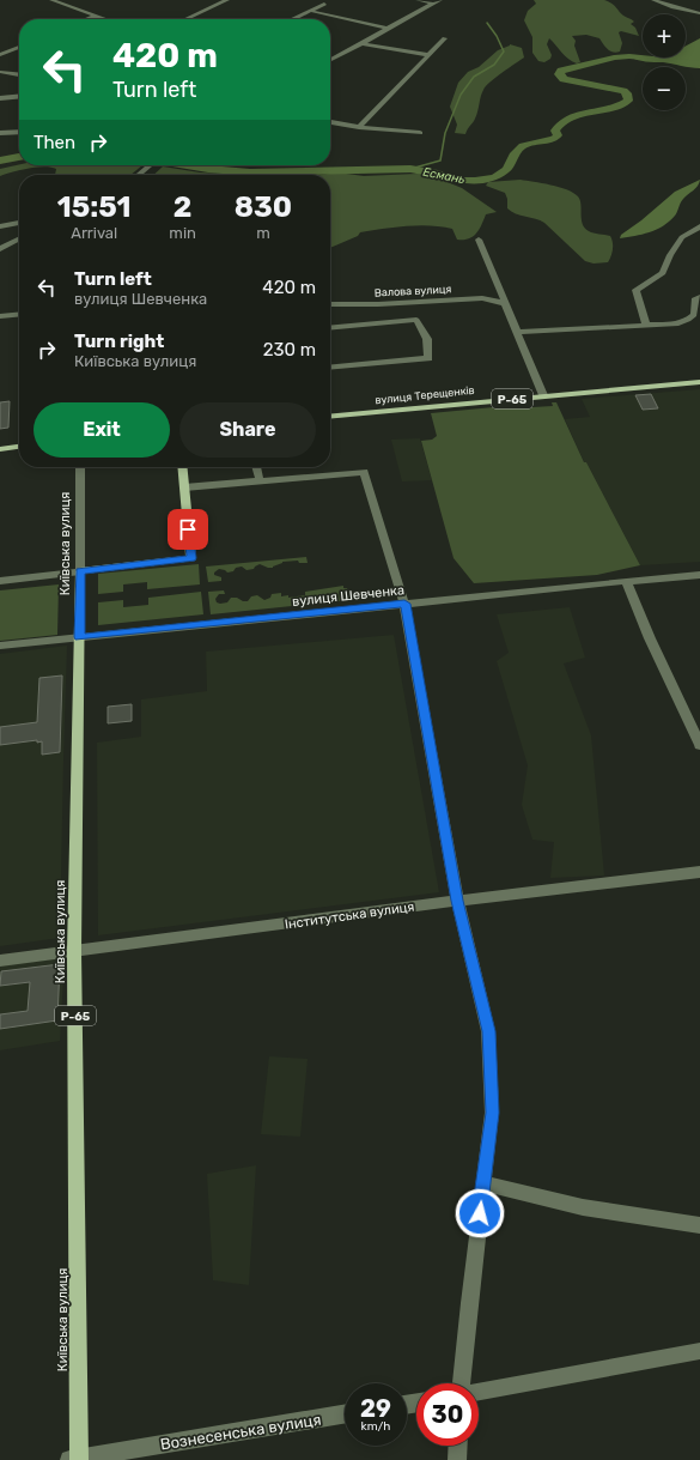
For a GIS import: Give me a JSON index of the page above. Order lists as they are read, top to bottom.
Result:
{
  "streets": {
    "main road": ["вулиця Терещенків", "Р-65", "Київська вулиця"],
    "street": [
      "Валова вулиця",
      "вулиця Шевченка",
      "Інститутська вулиця",
      "Вознесенська вулиця"
    ]
  },
  "crossings": [
    ["Київська вулиця", "вулиця Шевченка"],
    ["Київська вулиця", "Інститутська вулиця"],
    ["Київська вулиця", "Вознесенська вулиця"]
  ],
  "water": ["Есмань"],
  "page": {
    "map_buttons": ["+", "−"],
    "turn": ["420 m", "Turn left"],
    "then": "Then",
    "eta": [
      "15:51",
      "Arrival",
      "2",
      "min",
      "830",
      "m"
    ],
    "list": [
      {
        "name": "Turn left",
        "note": "вулиця Шевченка",
        "value": "420 m"
      },
      {
        "name": "Turn right",
        "note": "Київська вулиця",
        "value": "230 m"
      }
    ],
    "buttons": ["Exit", "Share"],
    "speed": "29 km/h",
    "limit": "30"
  }
}
